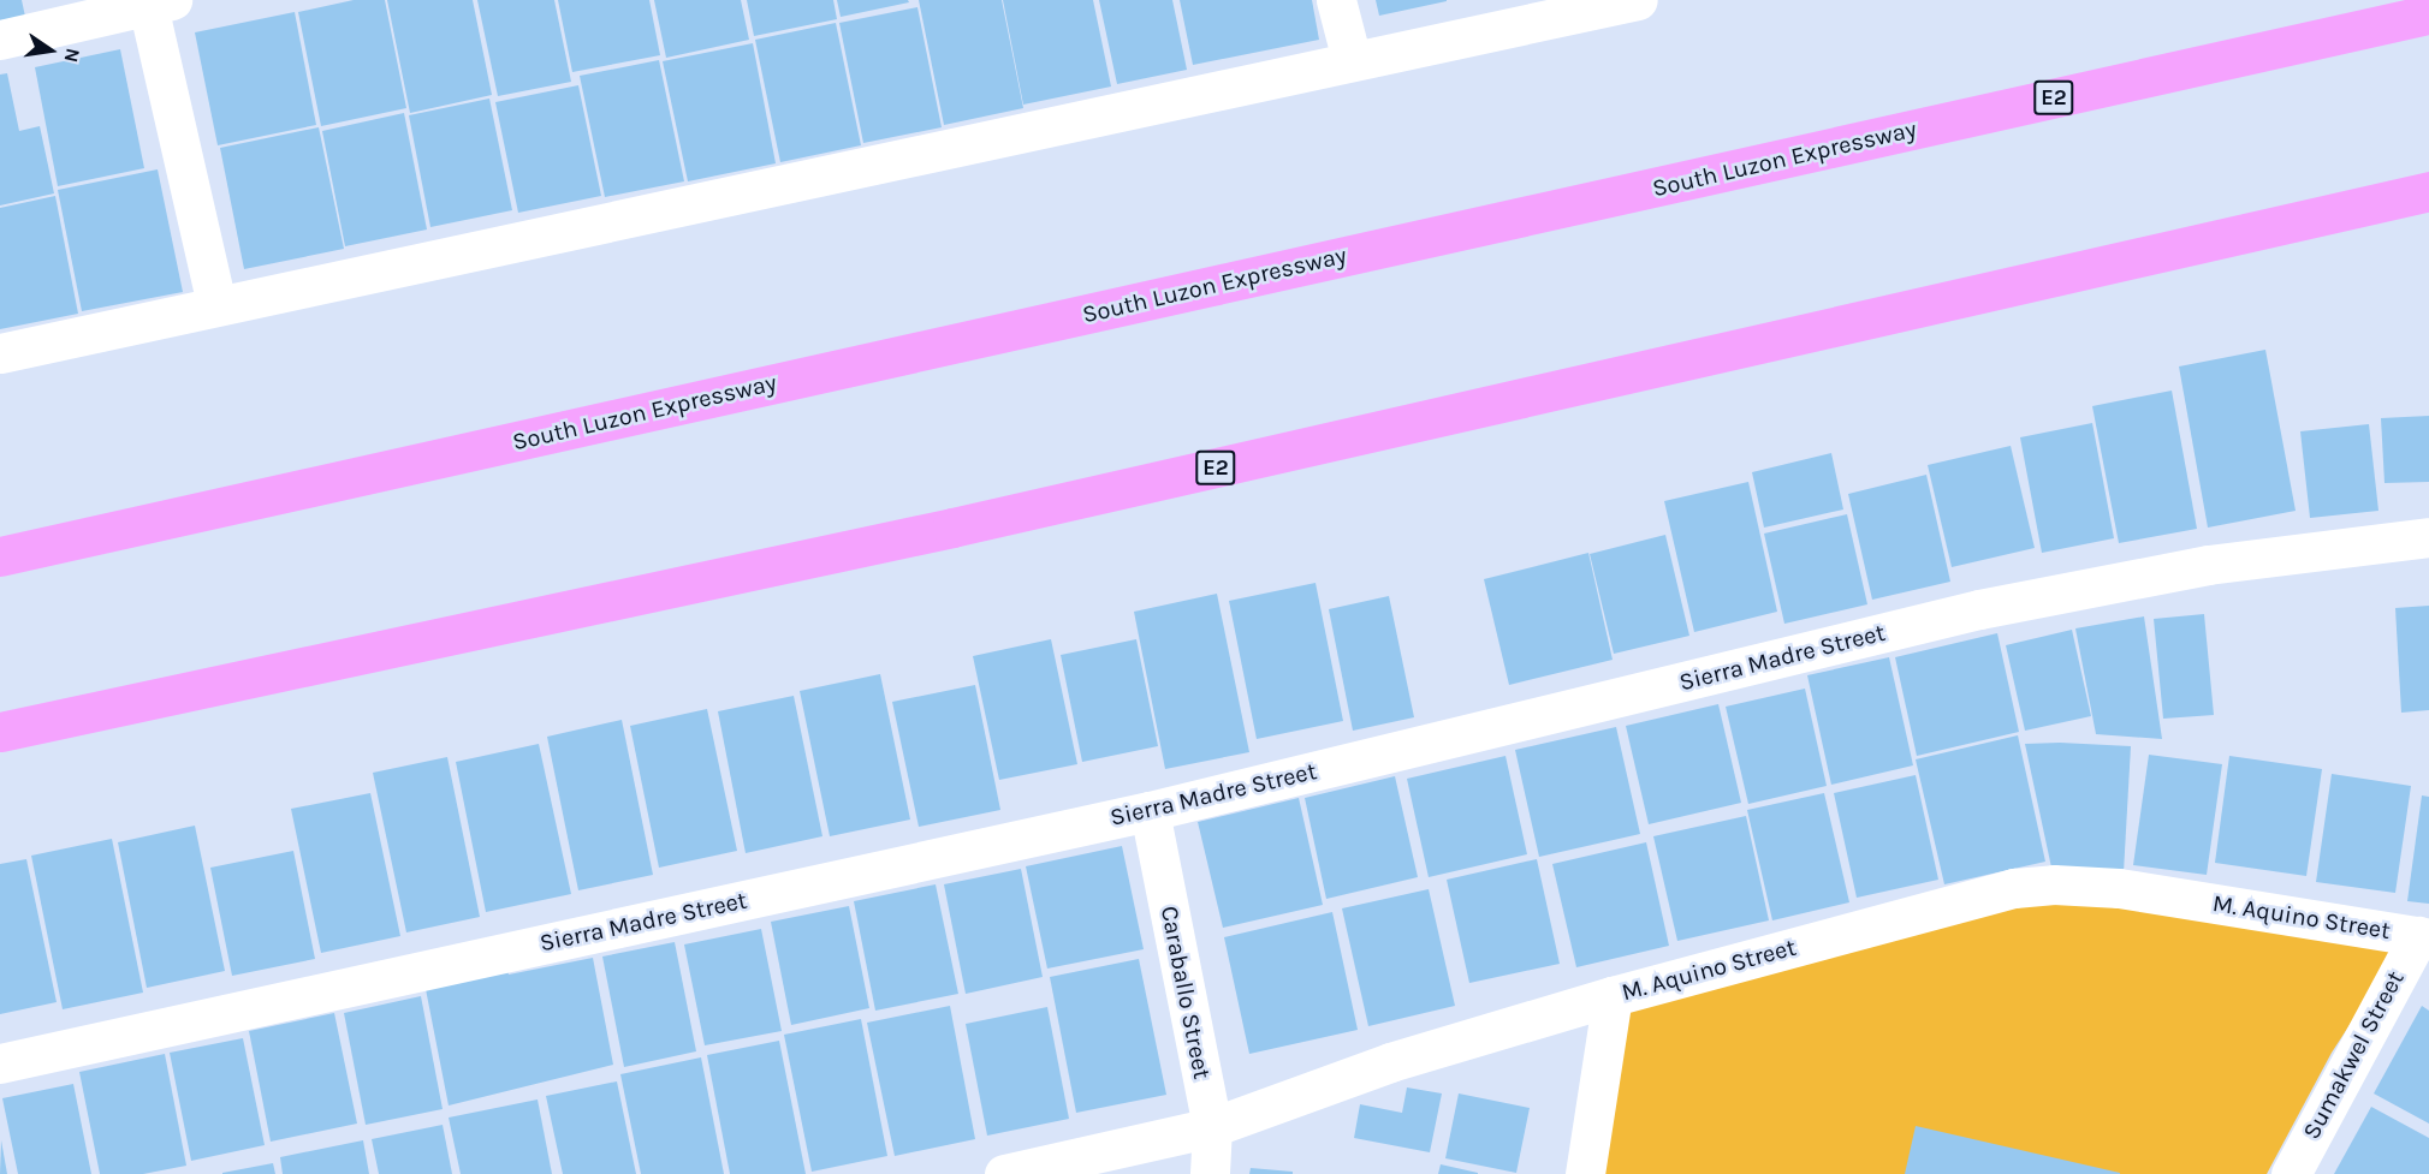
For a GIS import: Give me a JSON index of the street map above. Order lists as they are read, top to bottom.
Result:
{
  "streets": {
    "highway": ["E2", "South Luzon Expressway"],
    "street": [
      "Sierra Madre Street",
      "M. Aquino Street",
      "Caraballo Street",
      "Sumakwel Street"
    ]
  },
  "crossings": [
    ["Sierra Madre Street", "Caraballo Street"],
    ["M. Aquino Street", "Caraballo Street"],
    ["M. Aquino Street", "Sumakwel Street"]
  ],
  "north": "right"
}
